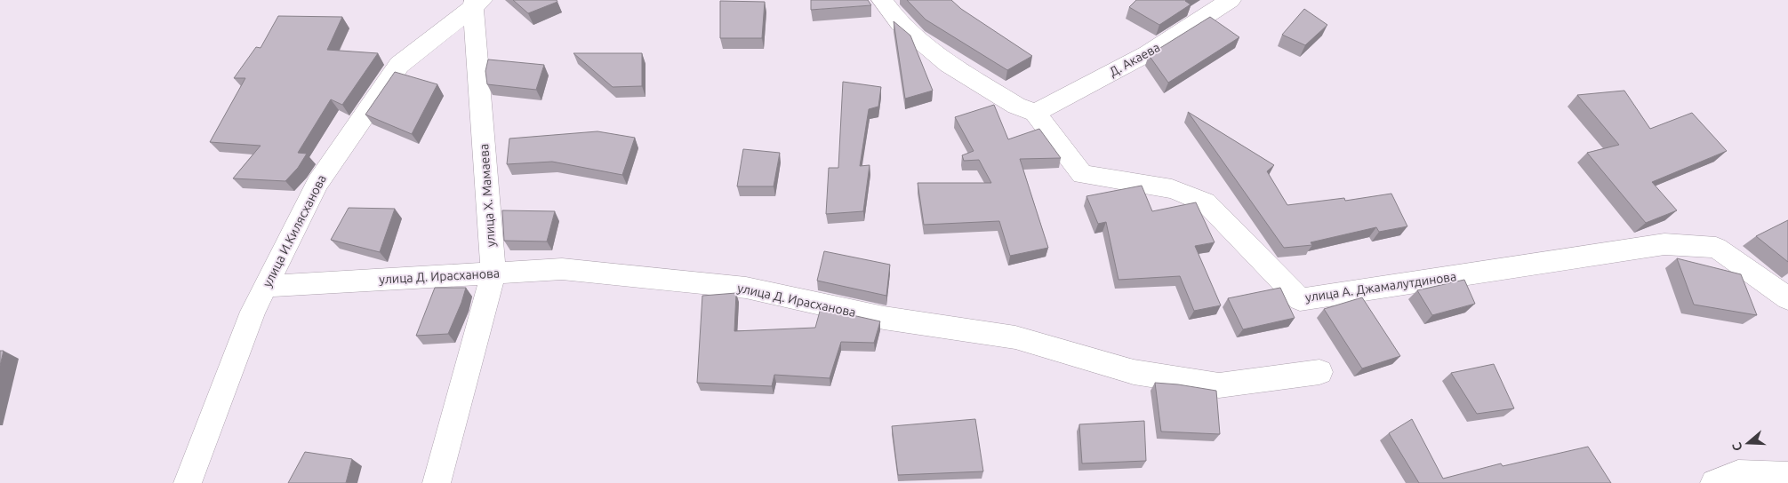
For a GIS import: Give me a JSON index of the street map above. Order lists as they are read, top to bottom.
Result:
{
  "streets": {
    "street": [
      "Д. Акаева",
      "улица Х. Мамаева",
      "улица И.Килясханова",
      "улица Д. Ирасханова",
      "улица А. Джамалутдинова"
    ]
  },
  "crossings": [
    ["Д. Акаева", "улица А. Джамалутдинова"],
    ["улица Х. Мамаева", "улица И.Килясханова"],
    ["улица Х. Мамаева", "улица Д. Ирасханова"],
    ["улица И.Килясханова", "улица Д. Ирасханова"]
  ],
  "north": "left"
}
